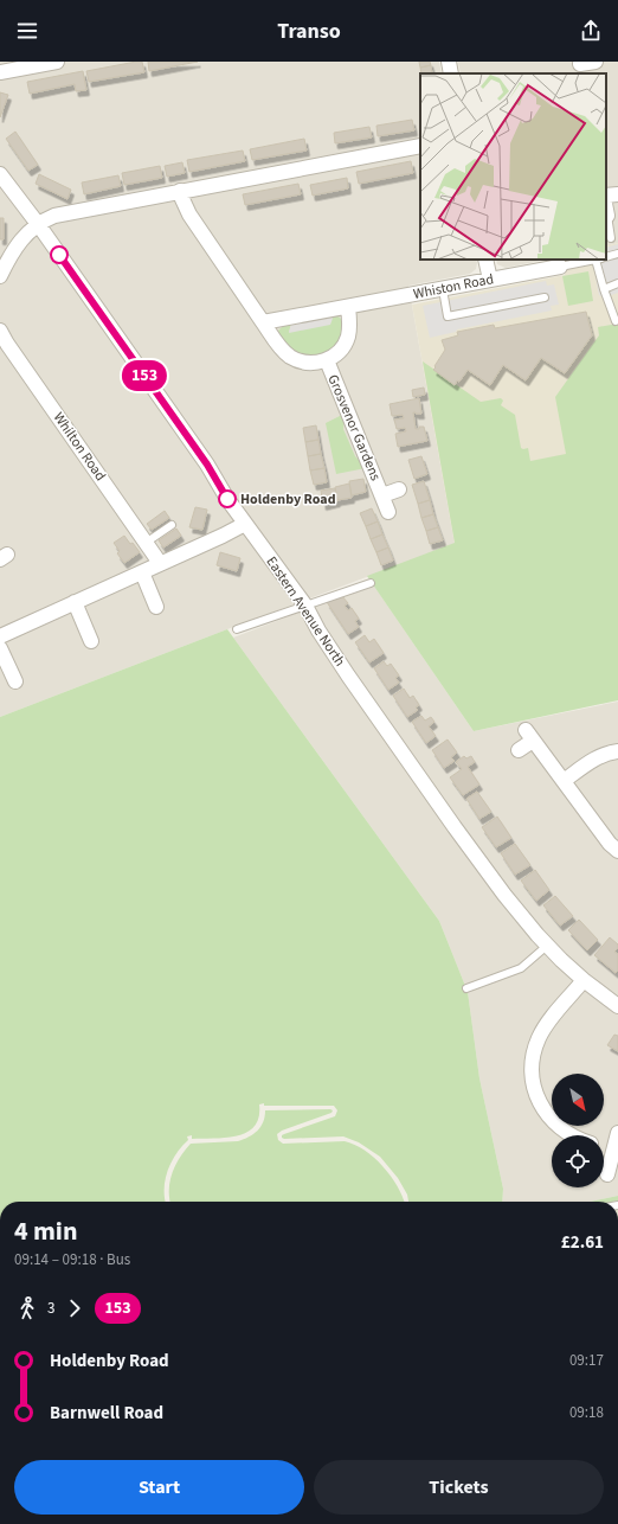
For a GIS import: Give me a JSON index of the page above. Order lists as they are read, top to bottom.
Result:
{
  "streets": {
    "street": [
      "Whiston Road",
      "Grosvenor Gardens",
      "Whilton Road",
      "Eastern Avenue North"
    ]
  },
  "places": ["Holdenby Road"],
  "lines": ["bus line 153"],
  "north": "bottom right",
  "page": {
    "header": "Transo",
    "on_map": "153",
    "heading": ["4 min", "09:14 – 09:18 · Bus", "£2.61"],
    "legs": ["3", "153"],
    "list": [
      {
        "name": "Holdenby Road",
        "value": "09:17"
      },
      {
        "name": "Barnwell Road",
        "value": "09:18"
      }
    ],
    "buttons": ["Start", "Tickets"]
  }
}
